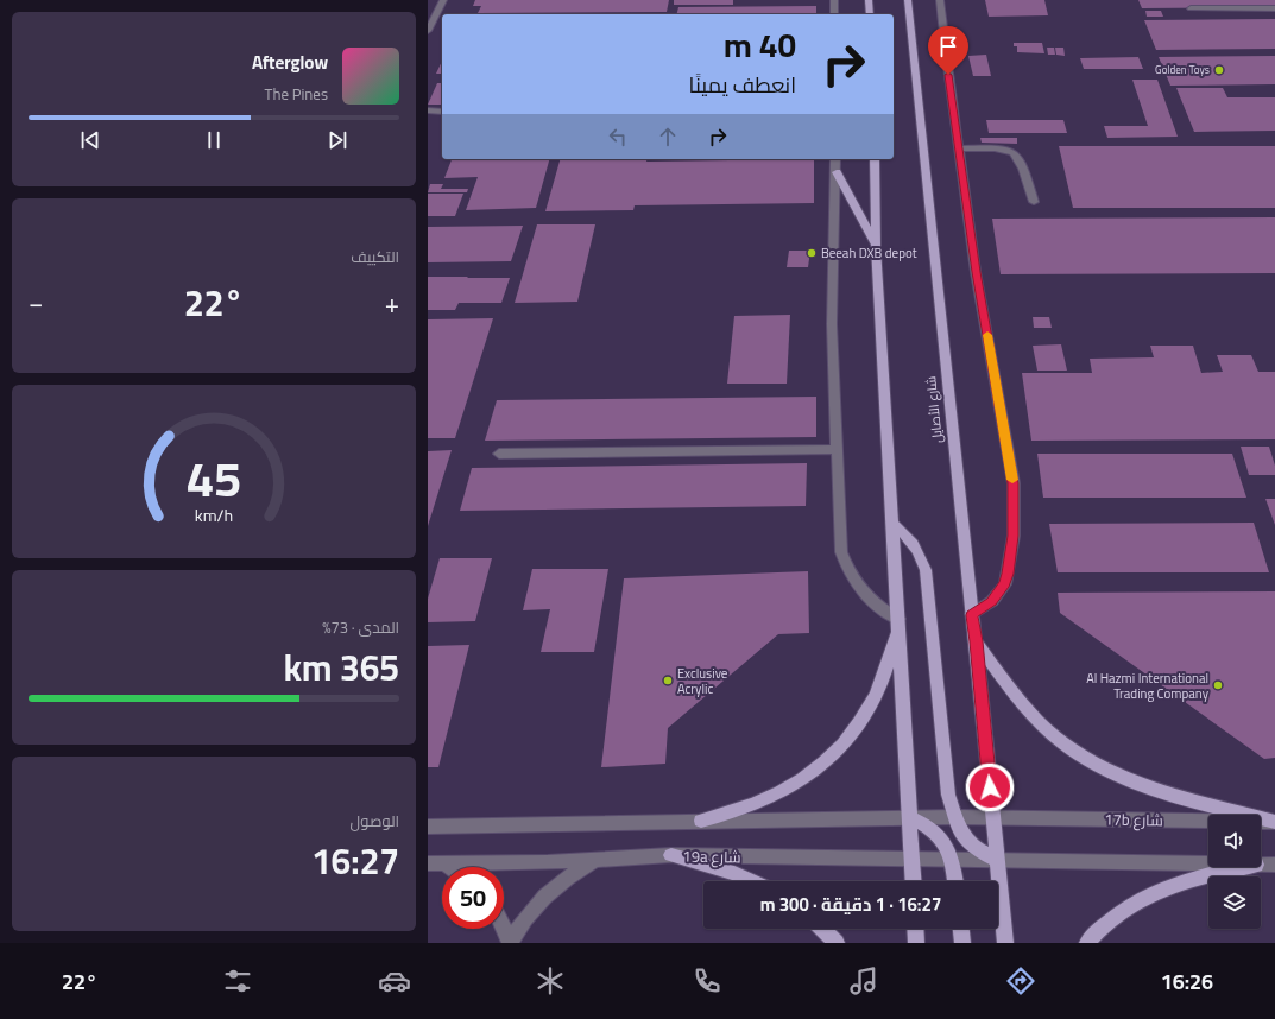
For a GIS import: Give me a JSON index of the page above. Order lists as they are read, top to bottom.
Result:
{
  "streets": {
    "main road": ["شارع الأصايل"],
    "street": ["17b شارع", "19a شارع"]
  },
  "crossings": [
    ["شارع الأصايل", "17b شارع"],
    ["شارع الأصايل", "19a شارع"]
  ],
  "places": [
    "Golden Toys",
    "Beeah DXB depot",
    "Exclusive Acrylic",
    "Al Hazmi International Trading Company"
  ],
  "page": {
    "turn": ["40 m", "انعطف يمينًا"],
    "song": ["Afterglow", "The Pines"],
    "tile": [
      "التكييف",
      ["المدى · 73%", "365 km"],
      ["الوصول", "16:27"]
    ],
    "heat": ["−", "22°", "+"],
    "limit": "50",
    "trip": "16:27 · 1 دقيقة · 300 m",
    "tabs": ["16:26", "22°"],
    "gauge": ["45", "km/h"]
  }
}
